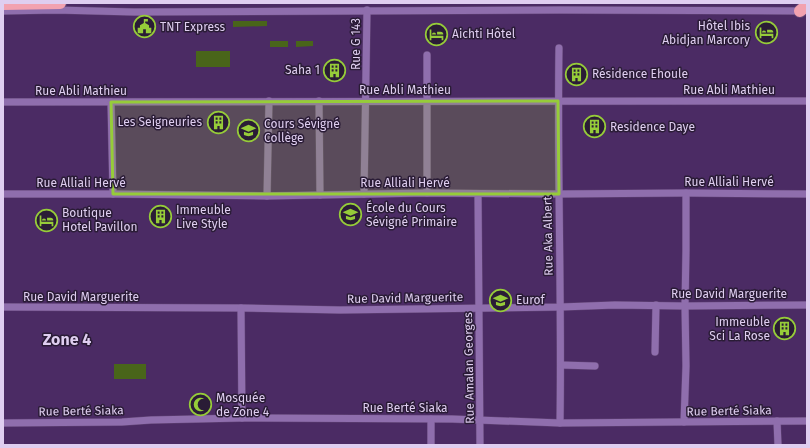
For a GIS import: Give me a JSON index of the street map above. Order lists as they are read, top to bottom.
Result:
{
  "streets": {
    "street": [
      "Rue G 143",
      "Rue Abli Mathieu",
      "Rue Alliali Hervé",
      "Rue Aka Albert",
      "Rue David Marguerite",
      "Rue Amalan Georges",
      "Rue Berté Siaka"
    ]
  },
  "crossings": [
    ["Rue G 143", "Rue Abli Mathieu"],
    ["Rue G 143", "Rue Alliali Hervé"],
    ["Rue Abli Mathieu", "Rue Aka Albert"],
    ["Rue Alliali Hervé", "Rue Aka Albert"],
    ["Rue Alliali Hervé", "Rue Amalan Georges"],
    ["Rue Aka Albert", "Rue David Marguerite"],
    ["Rue Aka Albert", "Rue Berté Siaka"],
    ["Rue David Marguerite", "Rue Amalan Georges"],
    ["Rue Amalan Georges", "Rue Berté Siaka"]
  ],
  "districts": ["Zone 4"],
  "places": {
    "public building": ["TNT Express"],
    "hotel": ["Hôtel Ibis Abidjan Marcory", "Aichti Hôtel", "Boutique Hotel Pavillon"],
    "building": [
      "Saha 1",
      "Résidence Ehoule",
      "Les Seigneuries",
      "Residence Daye",
      "Immeuble Live Style",
      "Immeuble Sci La Rose"
    ],
    "school or university": ["Cours Sévigné Collège", "École du Cours Sévigné Primaire", "Eurof"],
    "mosque": ["Mosquée de Zone 4"]
  }
}
